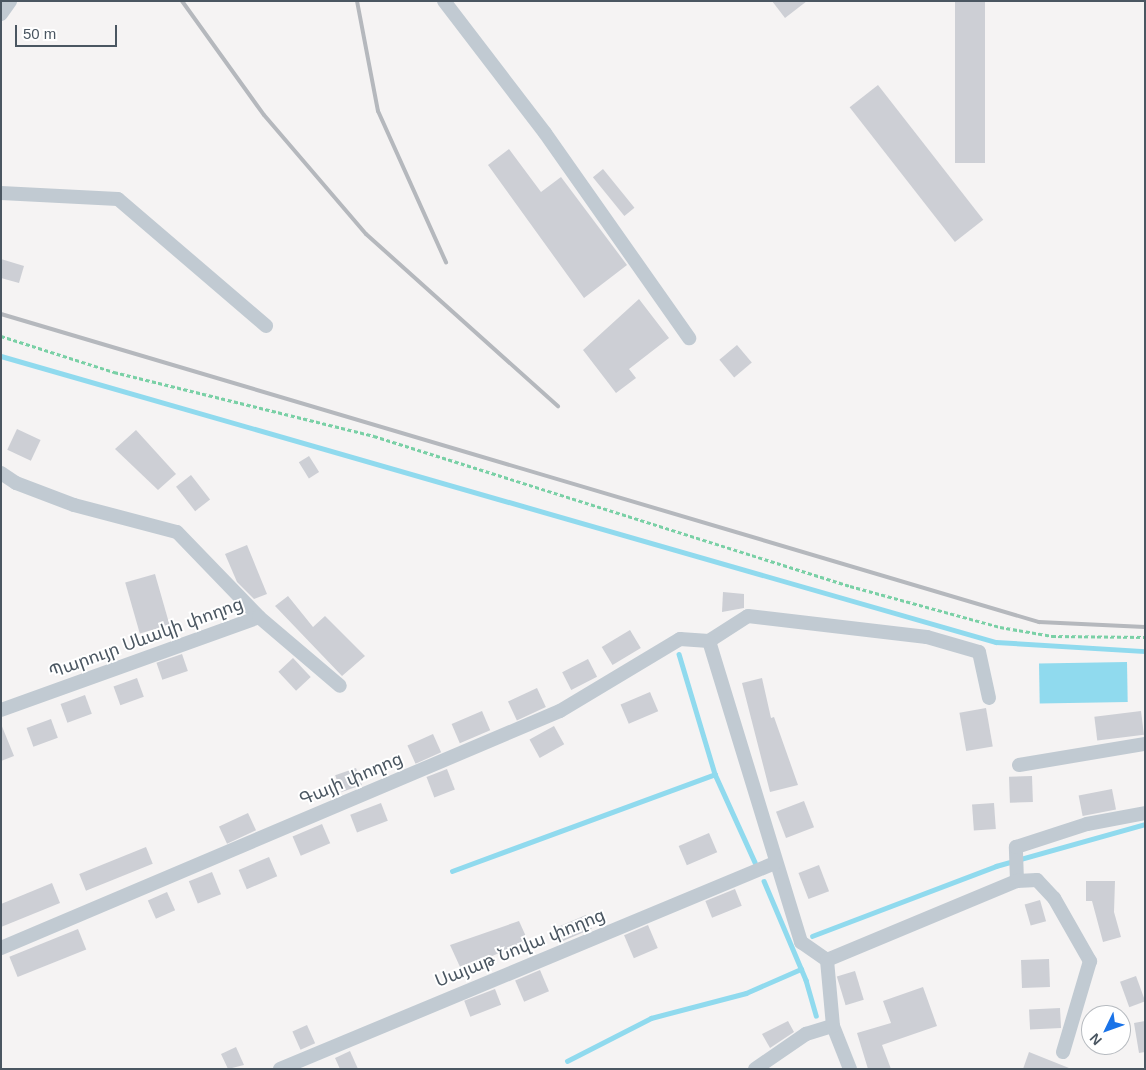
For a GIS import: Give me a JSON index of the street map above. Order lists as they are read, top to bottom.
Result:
{
  "streets": {
    "street": ["Պարույր Սևակի փողոց", "Գայի փողոց", "Սայաթ Նովա փողոց"]
  },
  "scale_bar": "50 m",
  "north": "bottom left"
}
